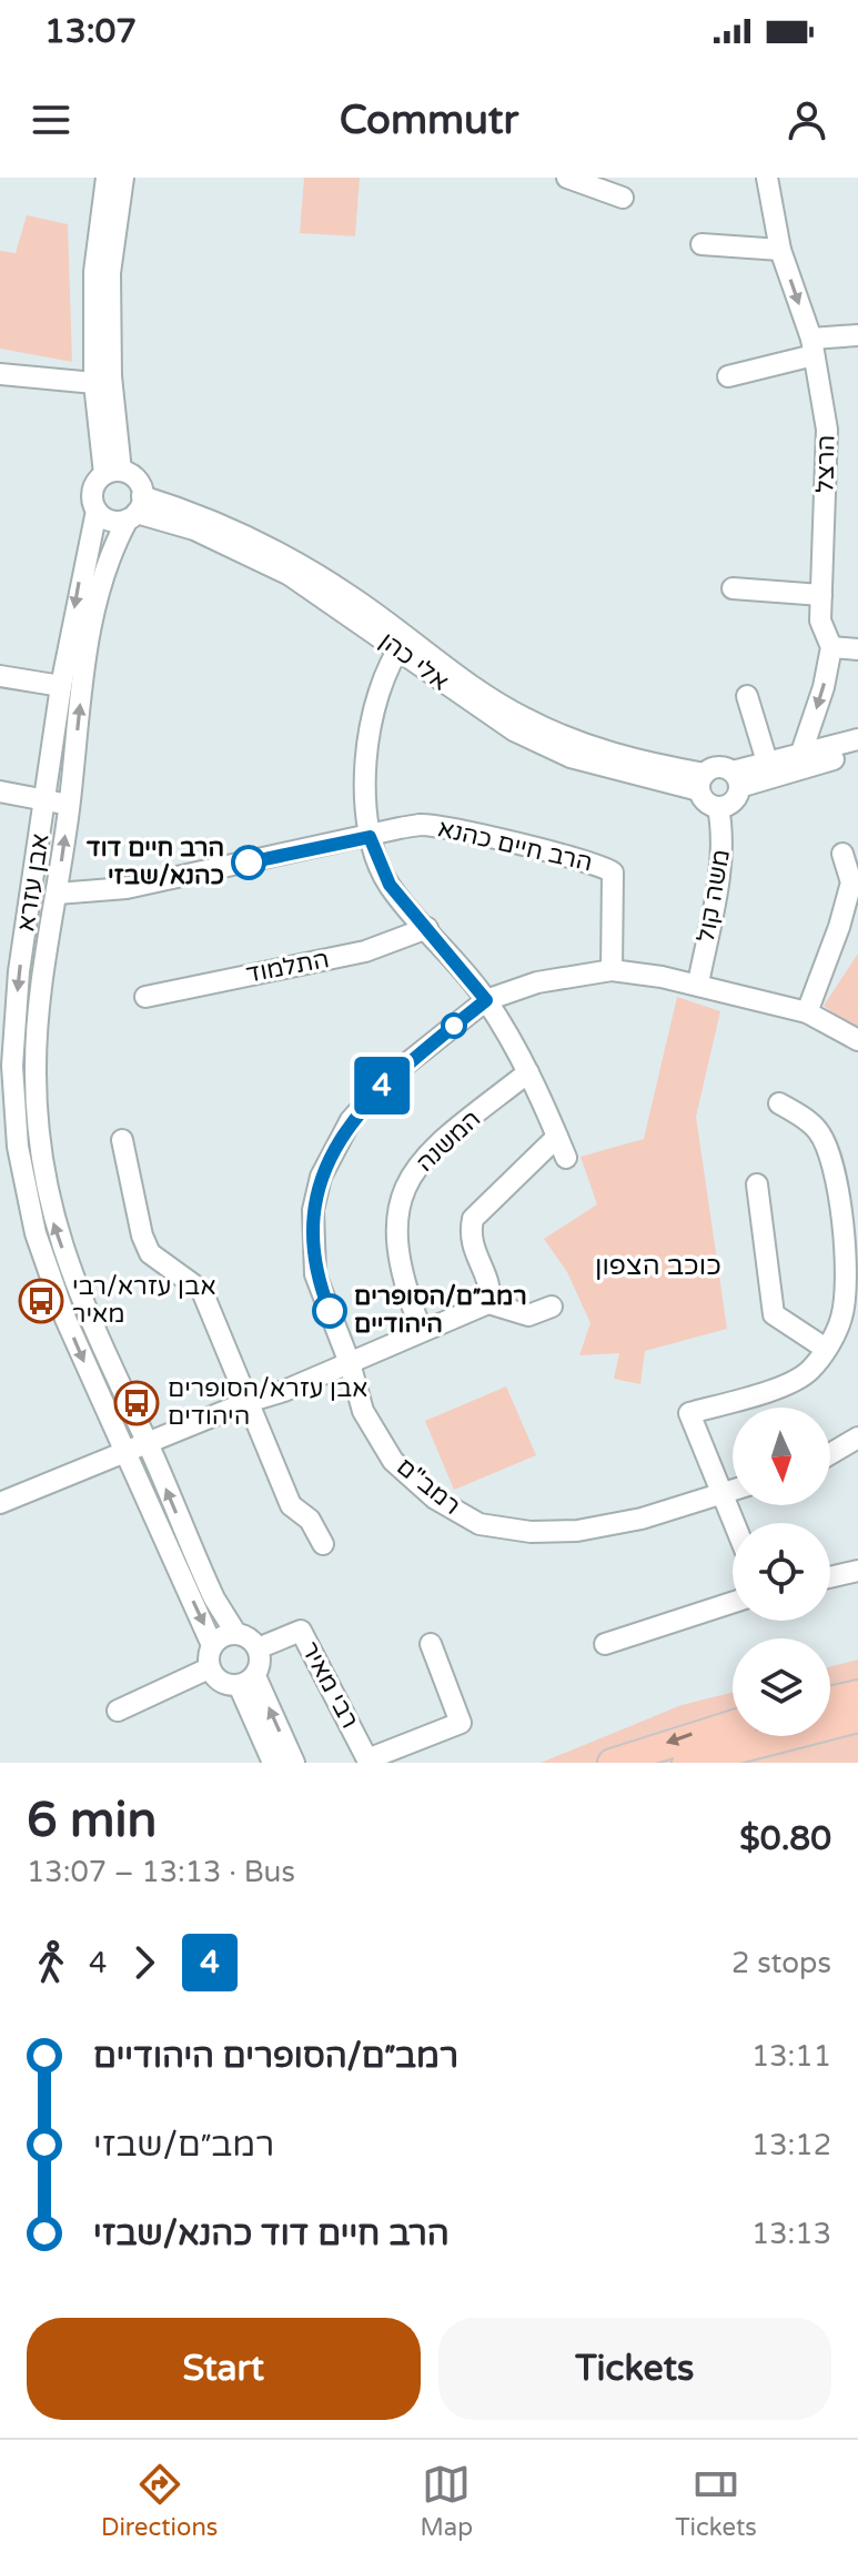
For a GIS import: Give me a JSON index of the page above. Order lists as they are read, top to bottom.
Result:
{
  "streets": {
    "street": [
      "הרצל",
      "אלי כהן",
      "הרב חיים כהנא",
      "אבן עזרא",
      "משה קול",
      "התלמוד",
      "המשנה",
      "רמב\"ם",
      "רבי מאיר"
    ]
  },
  "crossings": [
    ["אלי כהן", "אבן עזרא"],
    ["אלי כהן", "משה קול"],
    ["הרב חיים כהנא", "אבן עזרא"],
    ["הרב חיים כהנא", "רמב\"ם"],
    ["אבן עזרא", "רבי מאיר"],
    ["משה קול", "רמב\"ם"]
  ],
  "districts": ["כוכב הצפון"],
  "places": {
    "other": ["הרב חיים דוד כהנא/שבזי", "רמב״ם/הסופרים היהודיים"],
    "bus stop": ["אבן עזרא/רבי מאיר", "אבן עזרא/הסופרים היהודים"]
  },
  "lines": ["bus line 4"],
  "north": "bottom",
  "page": {
    "status": "13:07",
    "header": "Commutr",
    "on_map": "4",
    "heading": ["6 min", "13:07 – 13:13 · Bus", "$0.80"],
    "legs": ["4", "4", "2 stops"],
    "list": [
      {
        "name": "רמב״ם/הסופרים היהודיים",
        "value": "13:11"
      },
      {
        "name": "רמב״ם/שבזי",
        "value": "13:12"
      },
      {
        "name": "הרב חיים דוד כהנא/שבזי",
        "value": "13:13"
      }
    ],
    "buttons": ["Start", "Tickets"],
    "tabs": ["Directions", "Map", "Tickets"]
  }
}
